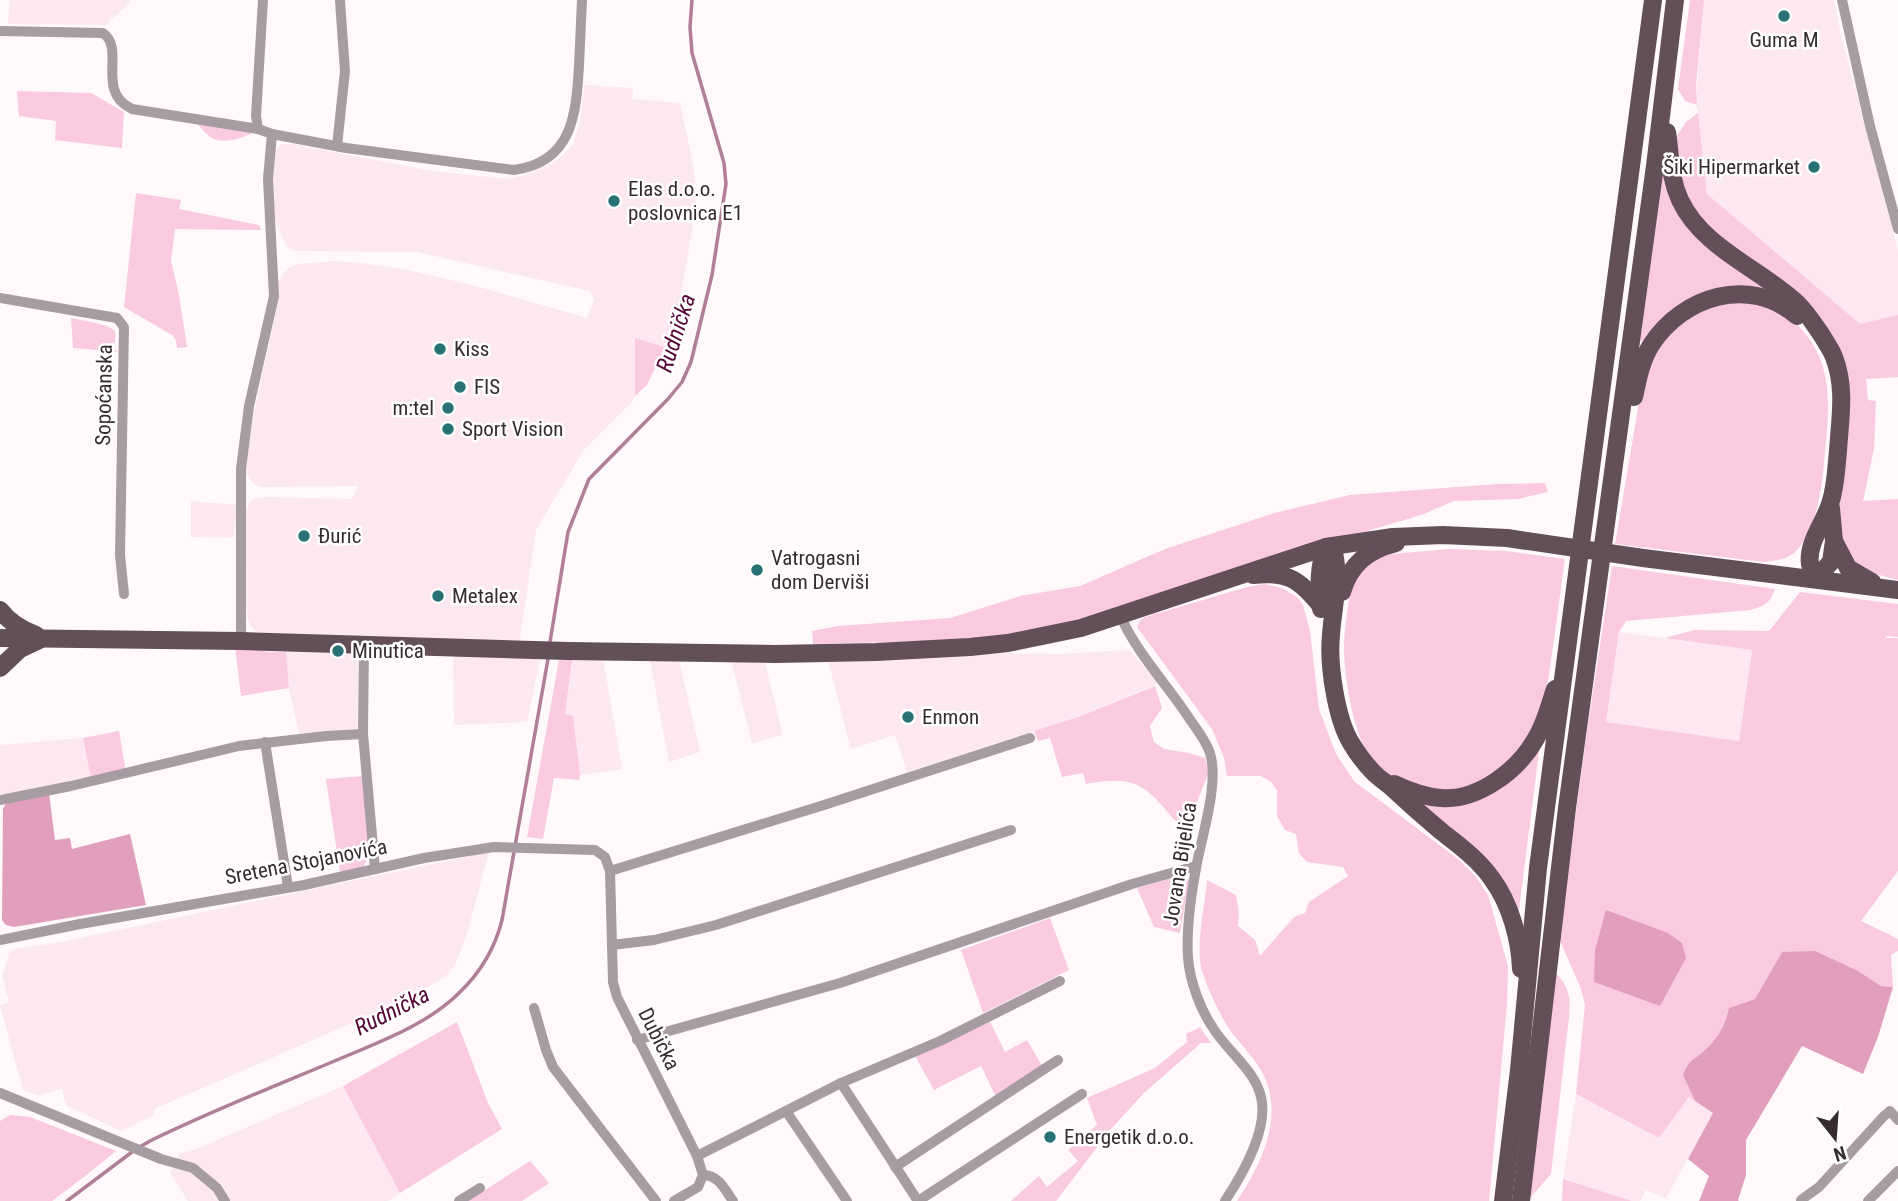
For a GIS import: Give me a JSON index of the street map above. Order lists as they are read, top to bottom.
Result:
{
  "streets": {
    "street": [
      "Sopoćanska",
      "Sretena Stojanovića",
      "Jovana Bijelića",
      "Dubička"
    ]
  },
  "crossings": [
    ["Sretena Stojanovića", "Dubička"]
  ],
  "water": ["Rudnička"],
  "places": [
    "Guma M",
    "Šiki Hipermarket",
    "Elas d.o.o. poslovnica E1",
    "Kiss",
    "FIS",
    "m:tel",
    "Sport Vision",
    "Đurić",
    "Vatrogasni dom Derviši",
    "Metalex",
    "Minutica",
    "Enmon",
    "Energetik d.o.o."
  ],
  "north": "bottom"
}
